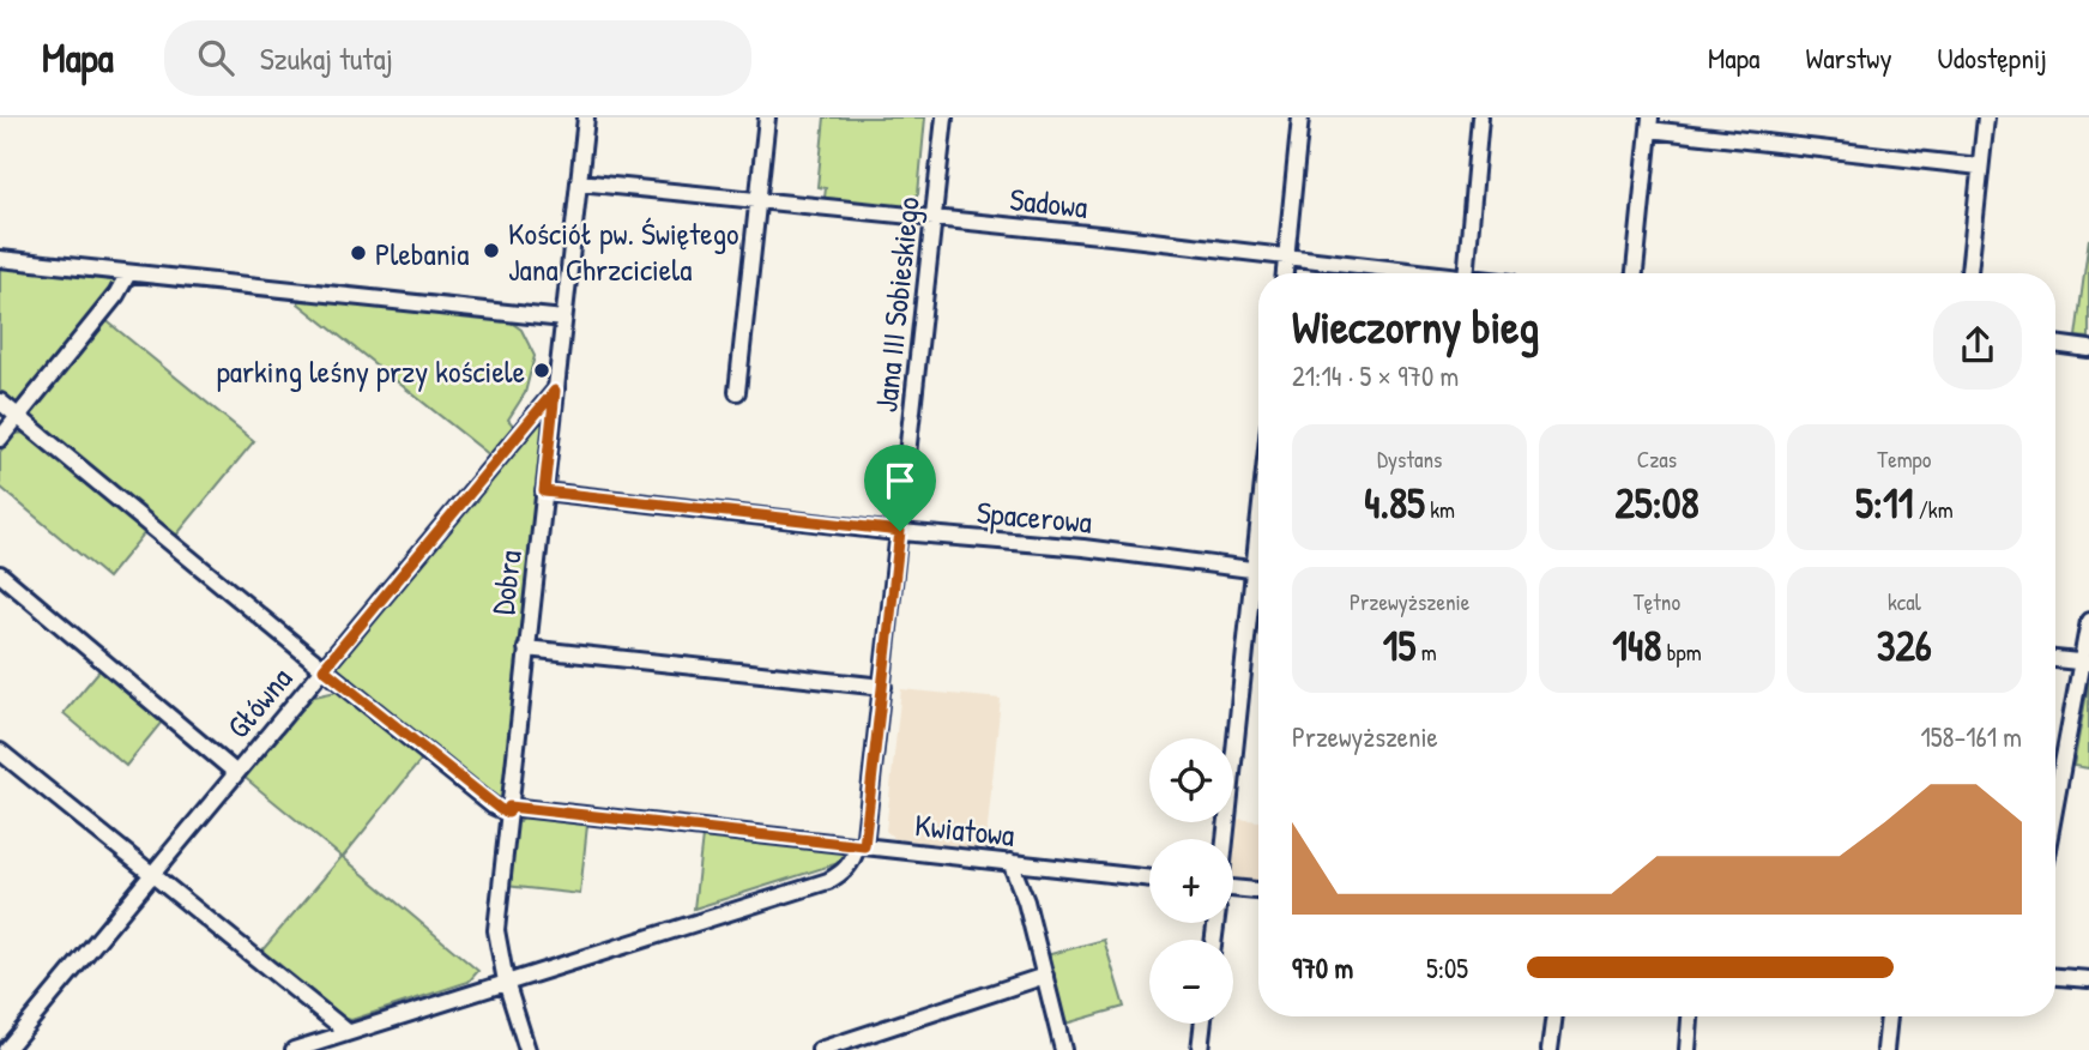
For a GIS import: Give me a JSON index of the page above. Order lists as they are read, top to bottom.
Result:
{
  "streets": {
    "street": [
      "Sadowa",
      "Jana III Sobieskiego",
      "Spacerowa",
      "Dobra",
      "Główna",
      "Kwiatowa"
    ]
  },
  "crossings": [
    ["Sadowa", "Jana III Sobieskiego"],
    ["Sadowa", "Dobra"],
    ["Jana III Sobieskiego", "Spacerowa"],
    ["Jana III Sobieskiego", "Kwiatowa"],
    ["Spacerowa", "Dobra"],
    ["Dobra", "Główna"],
    ["Dobra", "Kwiatowa"]
  ],
  "places": ["Kościół pw. Świętego Jana Chrzciciela", "Plebania", "parking leśny przy kościele"],
  "page": {
    "header": "Mapa",
    "search": "Szukaj tutaj",
    "nav": ["Mapa", "Warstwy", "Udostępnij"],
    "heading": ["Wieczorny bieg", "21:14 · 5 × 970 m"],
    "stats": [
      ["Dystans", "4.85 km"],
      ["Czas", "25:08"],
      ["Tempo", "5:11 /km"],
      ["Przewyższenie", "15 m"],
      ["Tętno", "148 bpm"],
      ["kcal", "326"]
    ],
    "chart": ["Przewyższenie", "158–161 m"],
    "map_buttons": ["+", "−"],
    "list": [
      {
        "name": "970 m",
        "note": "5:05"
      }
    ]
  }
}
